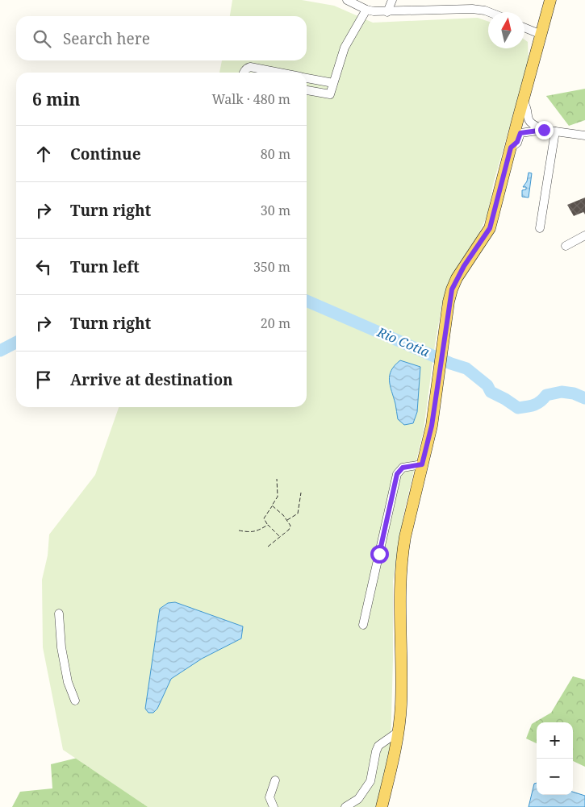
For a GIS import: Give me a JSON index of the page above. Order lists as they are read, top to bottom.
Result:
{
  "water": ["Rio Cotia"],
  "north": "top",
  "page": {
    "search": "Search here",
    "heading": ["6 min", "Walk · 480 m"],
    "list": [
      ["Continue", "80 m"],
      ["Turn right", "30 m"],
      ["Turn left", "350 m"],
      ["Turn right", "20 m"],
      "Arrive at destination"
    ],
    "map_buttons": ["+", "−"]
  }
}
